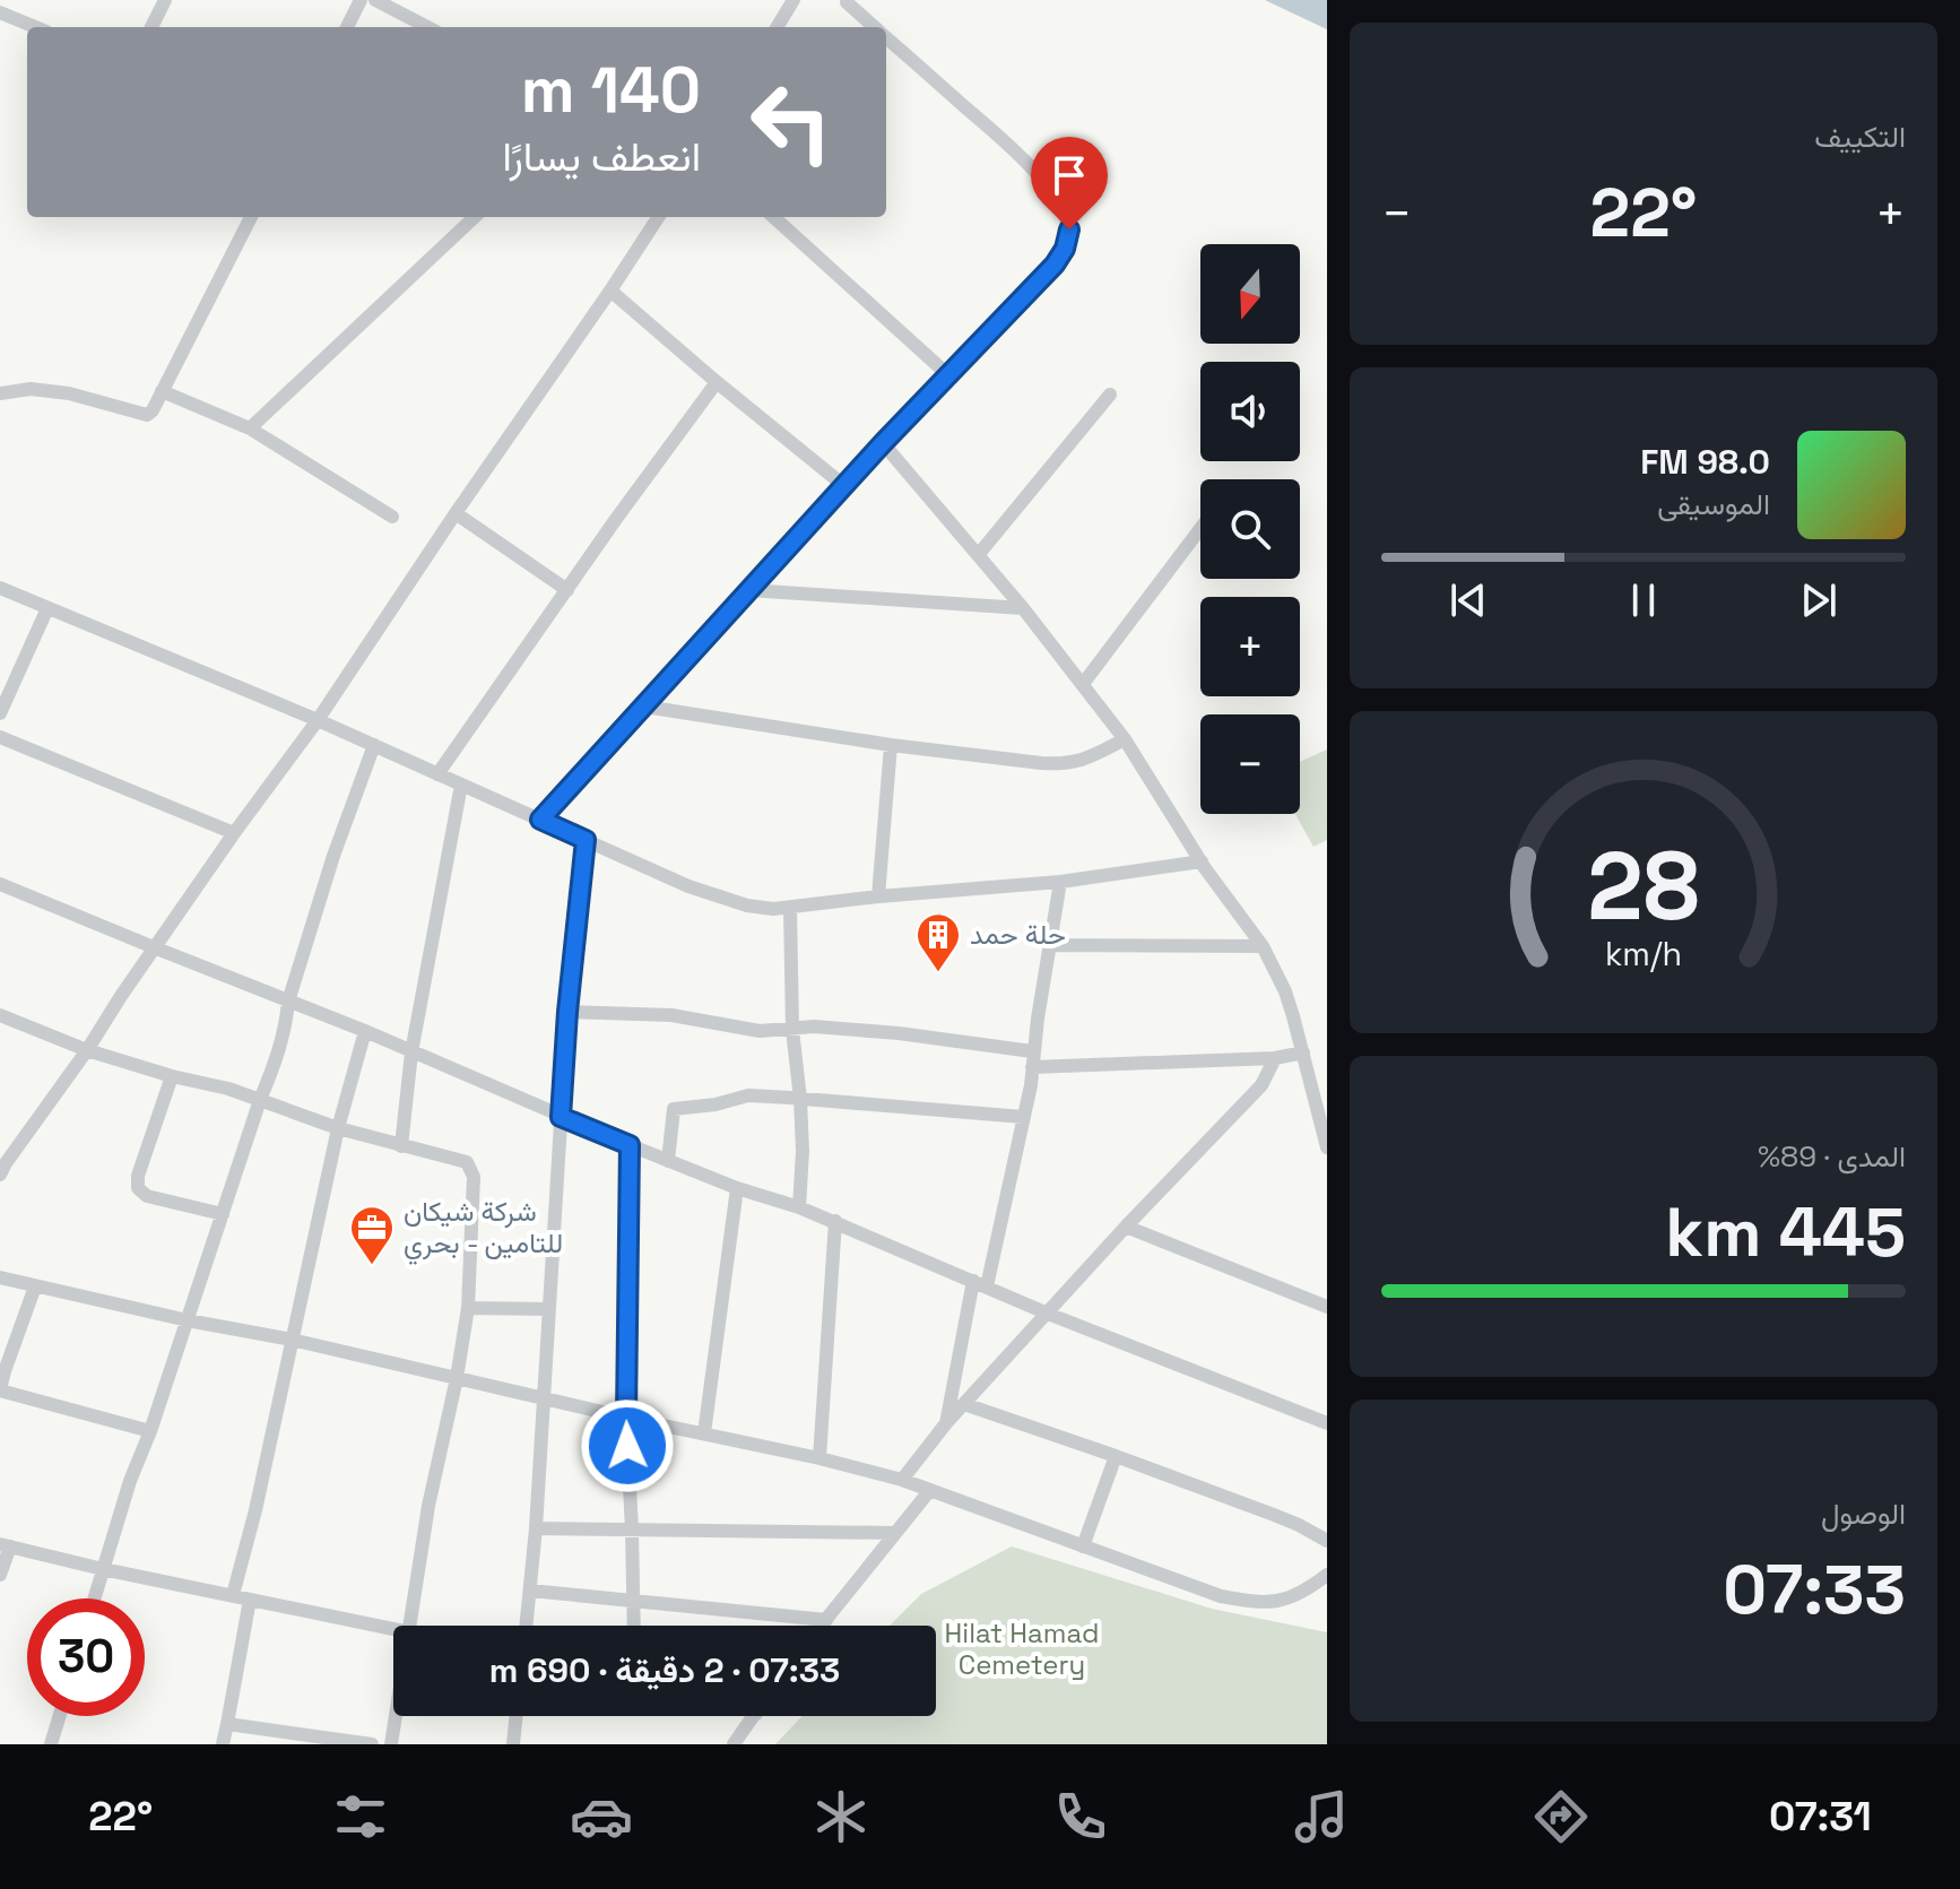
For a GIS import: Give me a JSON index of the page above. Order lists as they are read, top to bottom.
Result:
{
  "parks": ["Hilat Hamad Cemetery"],
  "places": {
    "building": ["حلة حمد"],
    "office": ["شركة شيكان للتامين - بحري"]
  },
  "north": "bottom",
  "page": {
    "tile": [
      "التكييف",
      ["المدى · 89%", "445 km"],
      ["الوصول", "07:33"]
    ],
    "turn": ["140 m", "انعطف يسارًا"],
    "heat": ["−", "22°", "+"],
    "map_buttons": ["+", "−"],
    "song": ["98.0 FM", "الموسيقى"],
    "limit": "30",
    "trip": "07:33 · 2 دقيقة · 690 m",
    "tabs": ["07:31", "22°"],
    "gauge": ["28", "km/h"]
  }
}
